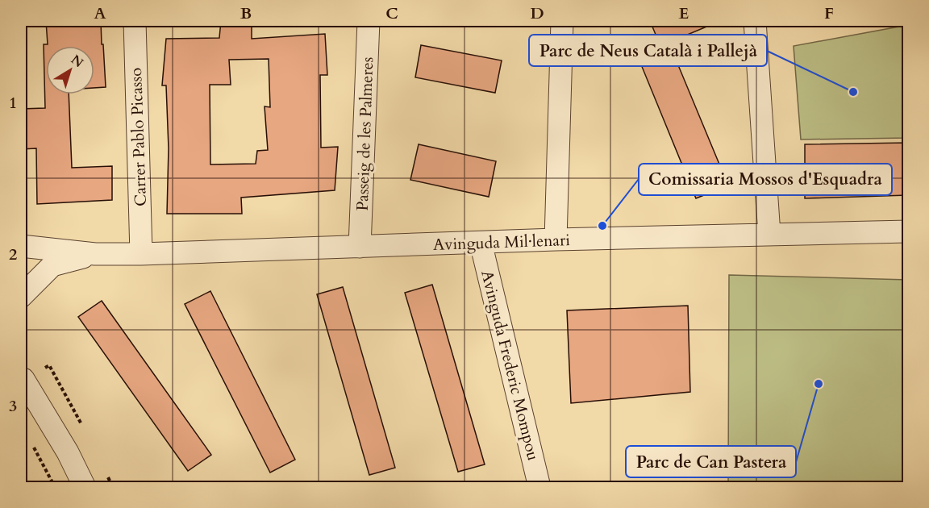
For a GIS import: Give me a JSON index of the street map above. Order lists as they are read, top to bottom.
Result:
{
  "streets": {
    "street": [
      "Passeig de les Palmeres",
      "Carrer Pablo Picasso",
      "Avinguda Mil·lenari",
      "Avinguda Frederic Mompou"
    ]
  },
  "crossings": [
    ["Passeig de les Palmeres", "Avinguda Mil·lenari"],
    ["Carrer Pablo Picasso", "Avinguda Mil·lenari"],
    ["Avinguda Mil·lenari", "Avinguda Frederic Mompou"]
  ],
  "places": ["Parc de Neus Català i Pallejà", "Comissaria Mossos d'Esquadra", "Parc de Can Pastera"],
  "north": "top right",
  "grid": {
    "columns": [
      "A",
      "B",
      "C",
      "D",
      "E",
      "F"
    ],
    "rows": ["1", "2", "3"]
  }
}
